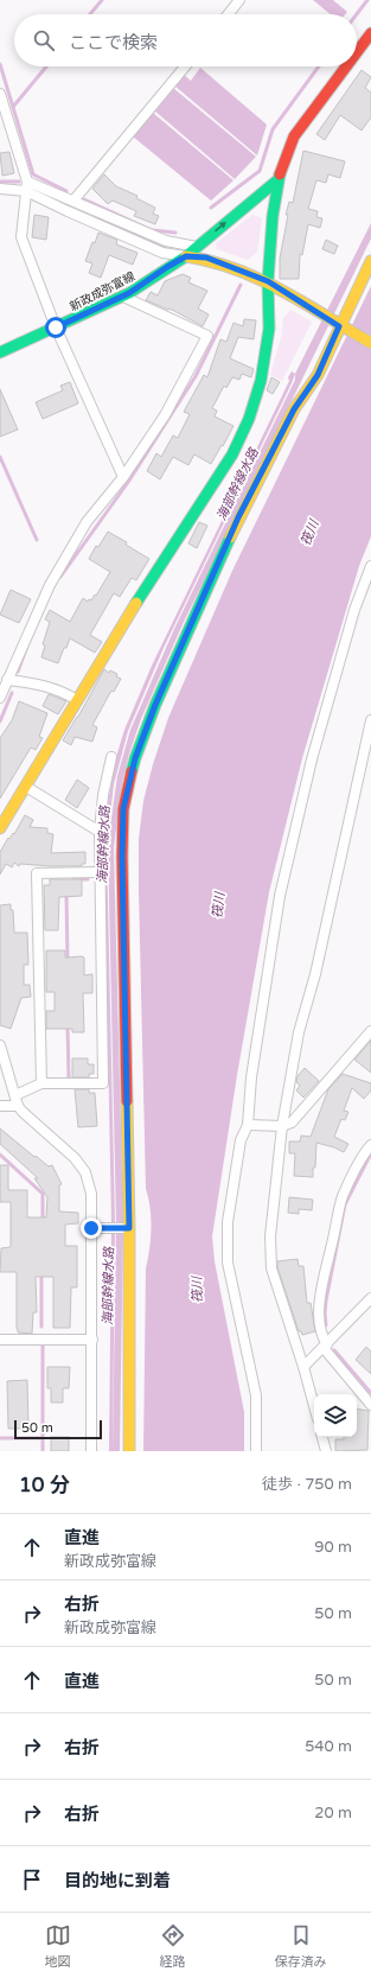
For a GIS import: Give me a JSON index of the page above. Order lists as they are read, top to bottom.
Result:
{
  "streets": {
    "street": ["新政成弥富線"]
  },
  "water": ["海部幹線水路", "筏川"],
  "scale_bar": "50 m",
  "page": {
    "search": "ここで検索",
    "scale": "50 m",
    "heading": ["10 分", "徒歩 · 750 m"],
    "list": [
      ["直進", "新政成弥富線", "90 m"],
      ["右折", "新政成弥富線", "50 m"],
      ["直進", "50 m"],
      ["右折", "540 m"],
      ["右折", "20 m"],
      "目的地に到着"
    ],
    "nav": ["地図", "経路", "保存済み"]
  }
}
